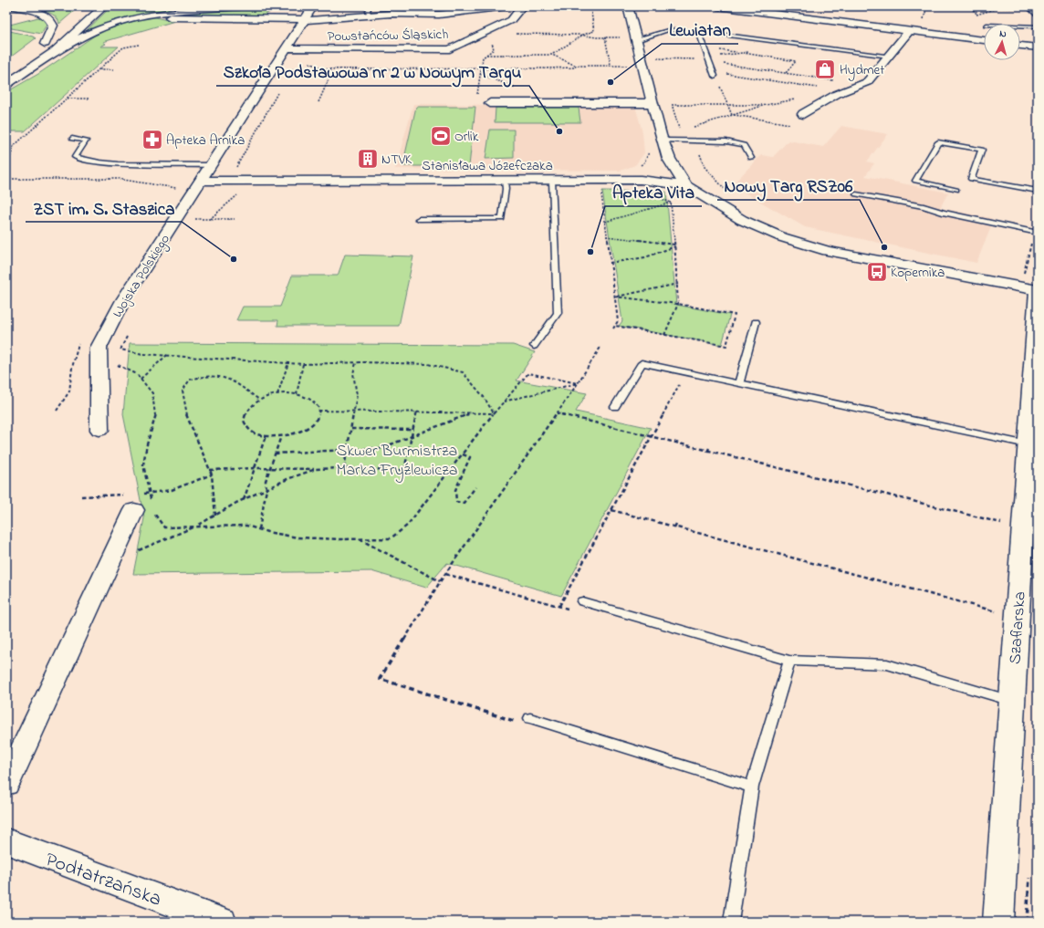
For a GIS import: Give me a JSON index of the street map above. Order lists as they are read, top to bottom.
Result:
{
  "streets": {
    "main road": ["Szaflarska"],
    "street": [
      "Powstańców Śląskich",
      "Stanisława Józefczaka",
      "Wojska Polskiego",
      "Podtatrzańska"
    ]
  },
  "crossings": [
    ["Powstańców Śląskich", "Wojska Polskiego"],
    ["Stanisława Józefczaka", "Wojska Polskiego"]
  ],
  "parks": ["Skwer Burmistrza Marka Fryźlewicza"],
  "places": {
    "shop": ["Hydmet"],
    "other": [
      "Lewiatan",
      "Szkoła Podstawowa nr 2 w Nowym Targu",
      "Nowy Targ RSZ06",
      "Apteka Vita",
      "ZST im. S. Staszica"
    ],
    "sports": ["Orlik"],
    "pharmacy": ["Apteka Arnika"],
    "building": ["NTVK"],
    "bus stop": ["Kopernika"]
  },
  "north": "top"
}
